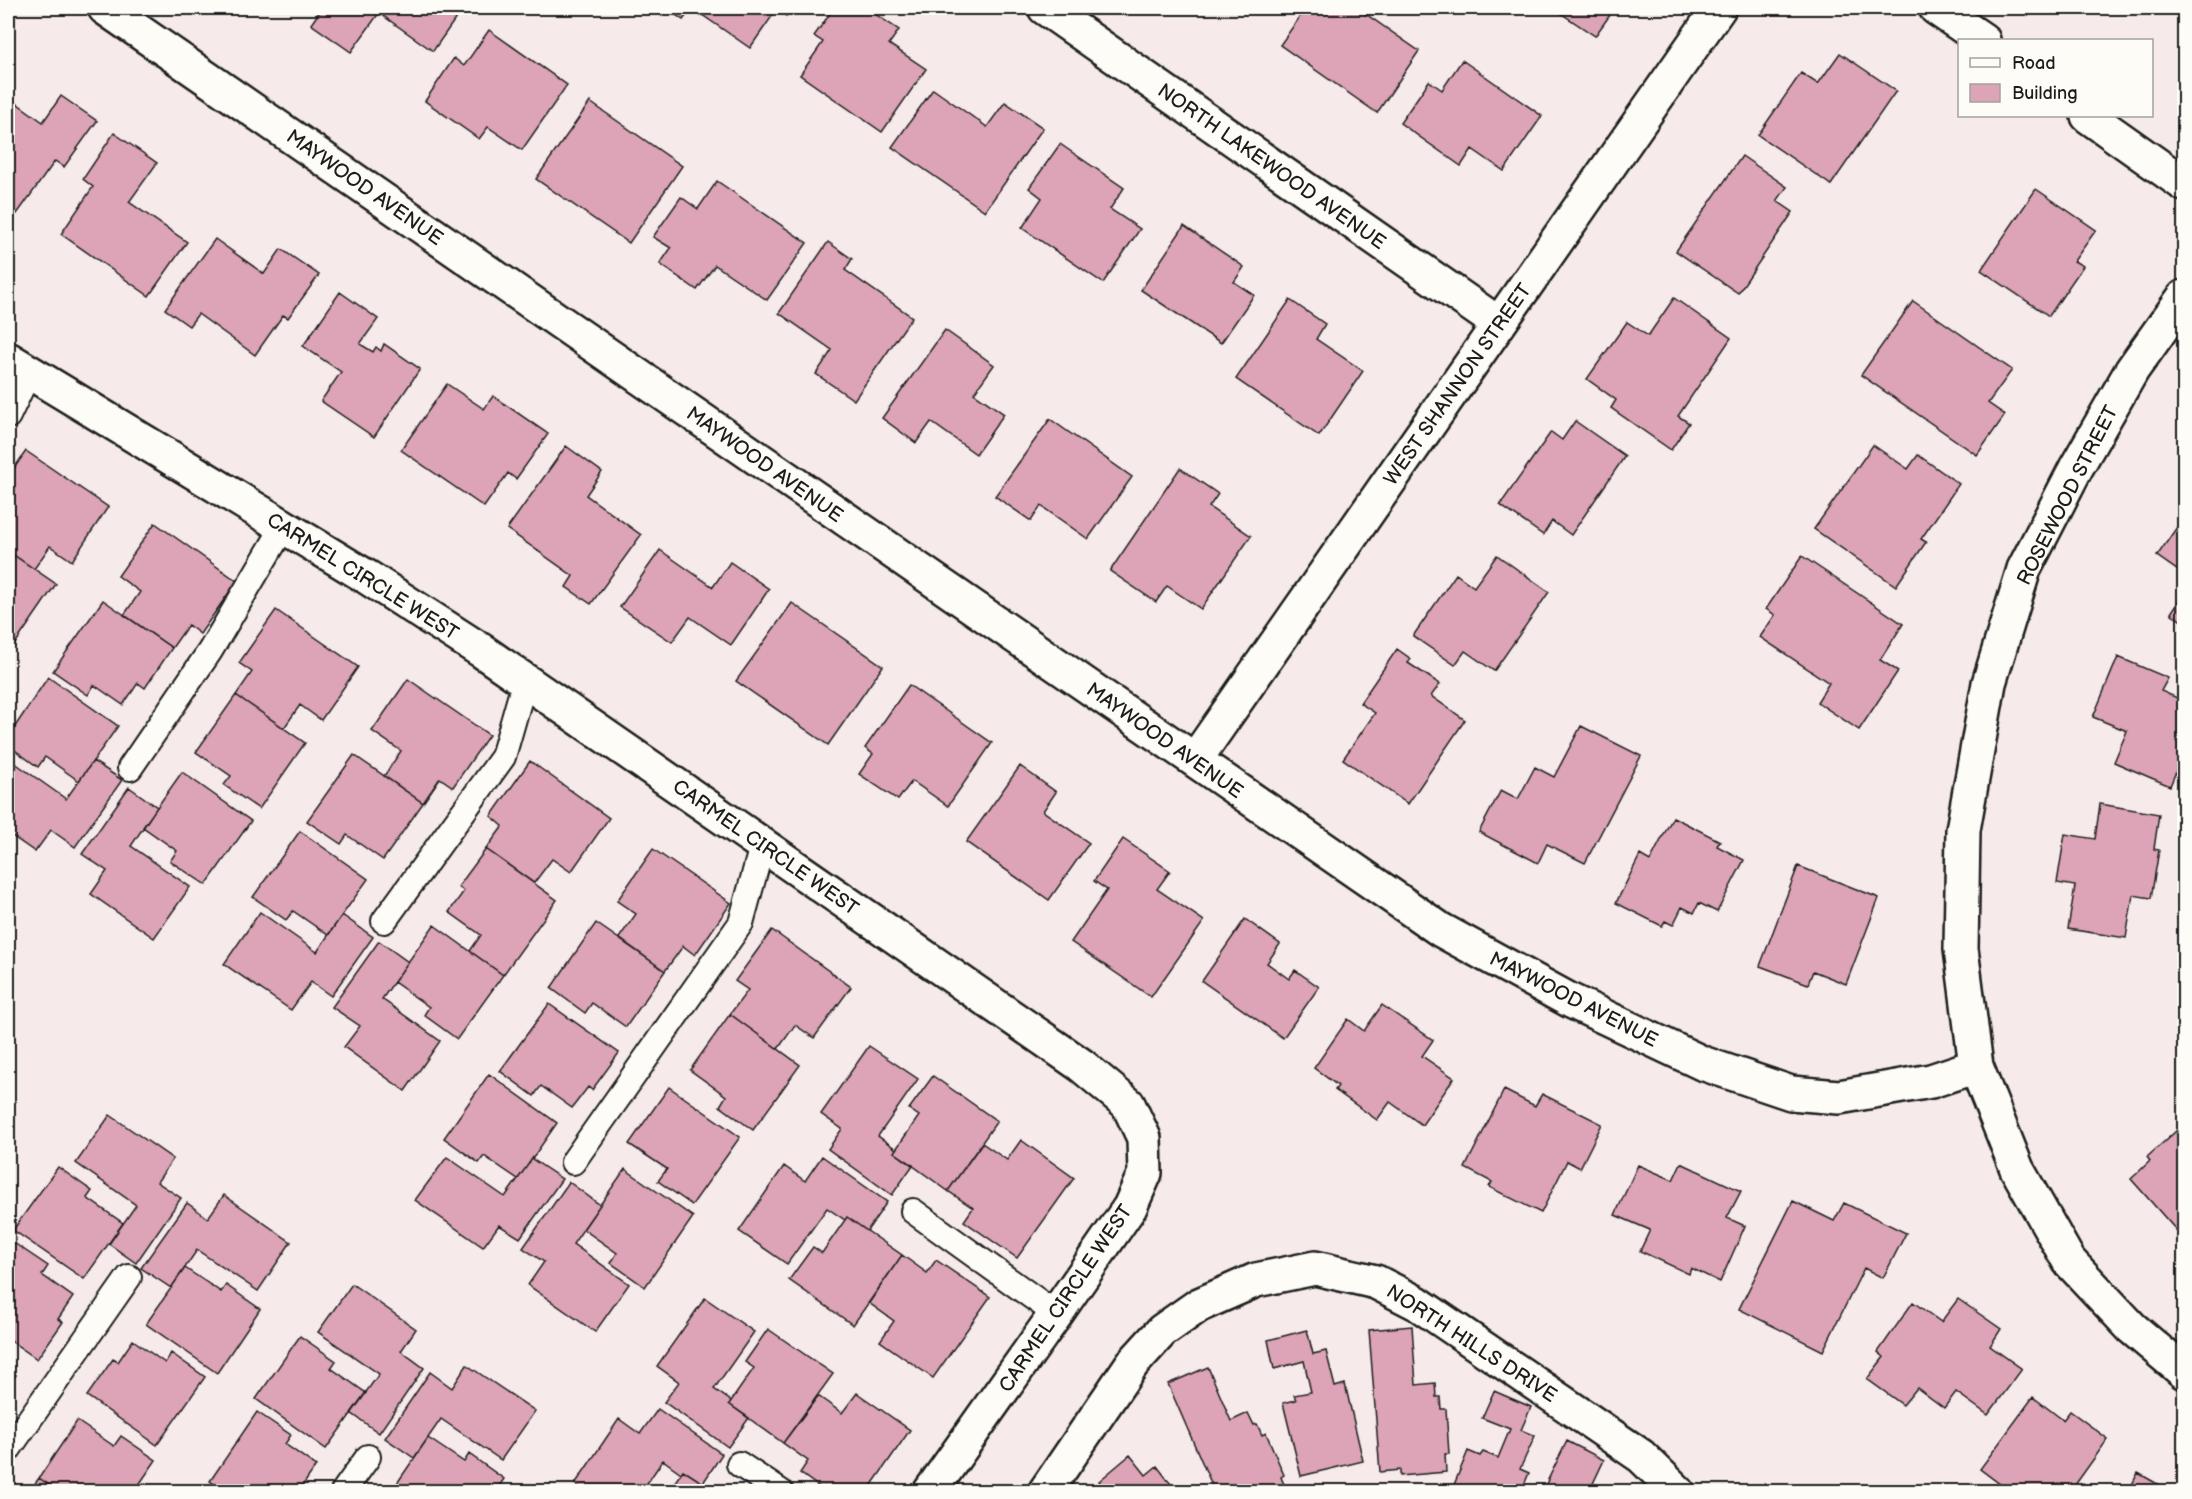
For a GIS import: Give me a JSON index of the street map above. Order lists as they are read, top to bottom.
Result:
{
  "streets": {
    "street": [
      "NORTH LAKEWOOD AVENUE",
      "MAYWOOD AVENUE",
      "WEST SHANNON STREET",
      "ROSEWOOD STREET",
      "CARMEL CIRCLE WEST",
      "NORTH HILLS DRIVE"
    ]
  },
  "crossings": [
    ["NORTH LAKEWOOD AVENUE", "WEST SHANNON STREET"],
    ["MAYWOOD AVENUE", "WEST SHANNON STREET"],
    ["MAYWOOD AVENUE", "ROSEWOOD STREET"]
  ],
  "legend": ["Road", "Building"]
}
